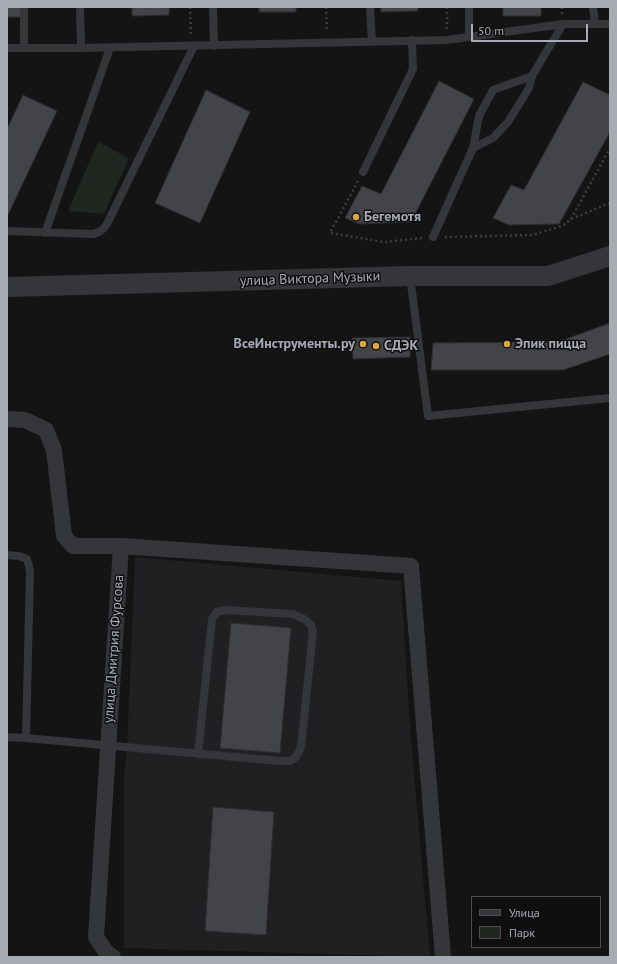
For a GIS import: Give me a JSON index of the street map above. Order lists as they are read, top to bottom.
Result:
{
  "streets": {
    "street": ["улица Виктора Музыки", "улица Дмитрия Фурсова"]
  },
  "places": [
    "Бегемотя",
    "ВсеИнструменты.ру",
    "Эпик пицца",
    "СДЭК"
  ],
  "legend": ["Улица", "Парк"],
  "scale_bar": "50 m"
}
